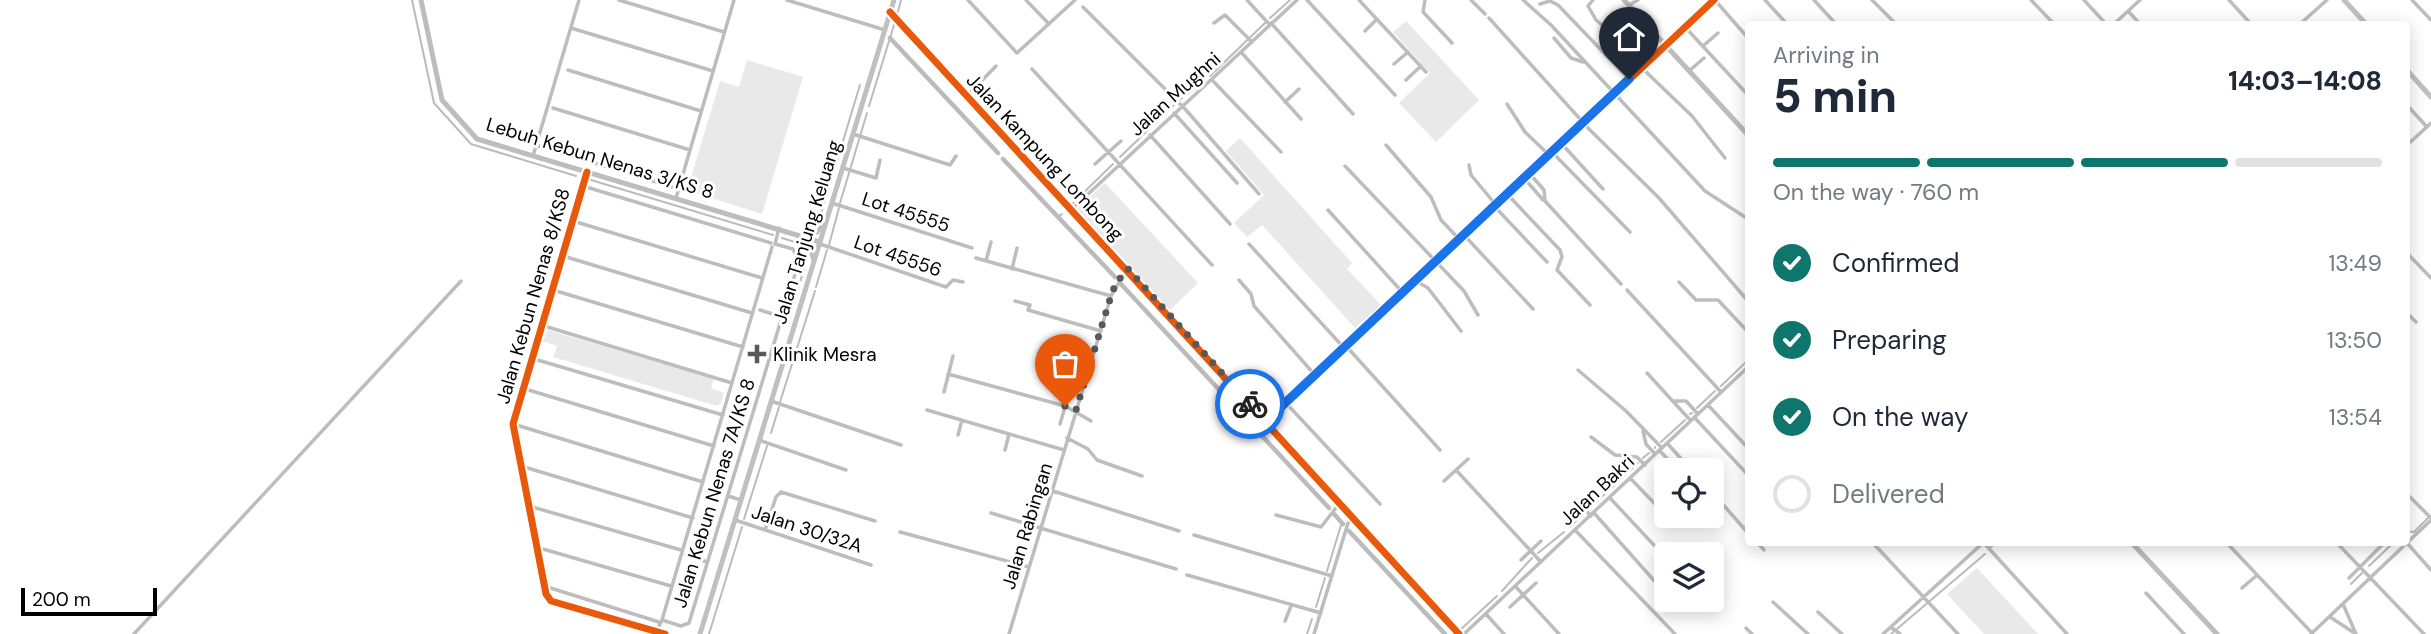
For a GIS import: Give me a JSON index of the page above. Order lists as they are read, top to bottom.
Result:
{
  "streets": {
    "main road": ["Jalan Tanjung Keluang"],
    "street": [
      "Jalan Mughni",
      "Jalan Kampung Lombong",
      "Lebuh Kebun Nenas 3/KS 8",
      "Lot 45555",
      "Lot 45556",
      "Jalan Kebun Nenas 8/KS8",
      "Jalan Bakri",
      "Jalan Kebun Nenas 7A/KS 8",
      "Jalan Rabingan",
      "Jalan 30/32A"
    ]
  },
  "crossings": [
    ["Jalan Mughni", "Jalan Kampung Lombong"],
    ["Jalan Kampung Lombong", "Jalan Tanjung Keluang"],
    ["Jalan Kampung Lombong", "Jalan Bakri"],
    ["Jalan Kampung Lombong", "Jalan Rabingan"],
    ["Lebuh Kebun Nenas 3/KS 8", "Jalan Tanjung Keluang"],
    ["Lebuh Kebun Nenas 3/KS 8", "Lot 45556"],
    ["Lebuh Kebun Nenas 3/KS 8", "Jalan Kebun Nenas 8/KS8"],
    ["Lot 45555", "Jalan Tanjung Keluang"],
    ["Jalan Tanjung Keluang", "Lot 45556"],
    ["Jalan Tanjung Keluang", "Jalan 30/32A"]
  ],
  "places": {
    "health": ["Klinik Mesra"]
  },
  "scale_bar": "200 m",
  "page": {
    "heading": ["5 min", "Arriving in", "14:03–14:08"],
    "bar": "On the way · 760 m",
    "list": [
      ["Confirmed", "13:49"],
      ["Preparing", "13:50"],
      ["On the way", "13:54"],
      "Delivered"
    ],
    "scale": "200 m"
  }
}
